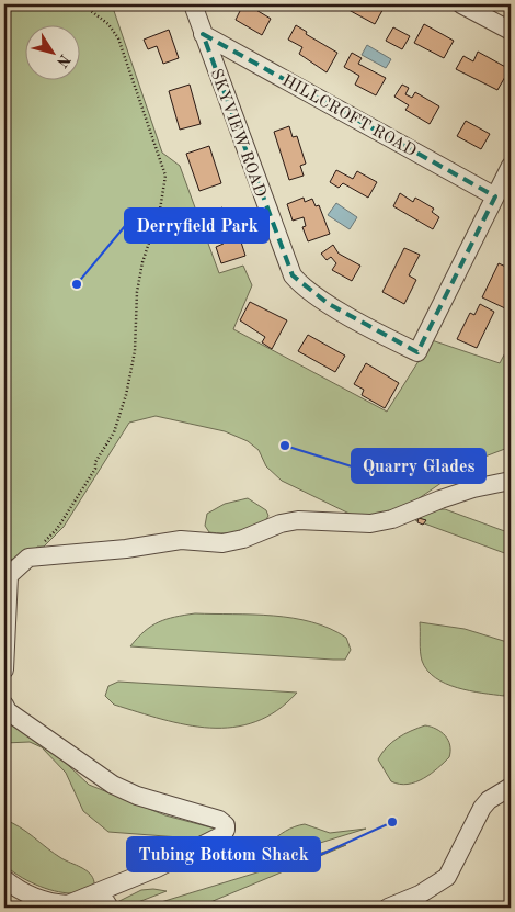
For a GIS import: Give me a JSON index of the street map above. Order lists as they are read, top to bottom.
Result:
{
  "streets": {
    "street": ["HILLCROFT ROAD", "SKYVIEW ROAD"]
  },
  "crossings": [
    ["HILLCROFT ROAD", "SKYVIEW ROAD"]
  ],
  "places": ["Derryfield Park", "Quarry Glades", "Tubing Bottom Shack"],
  "north": "bottom right"
}
